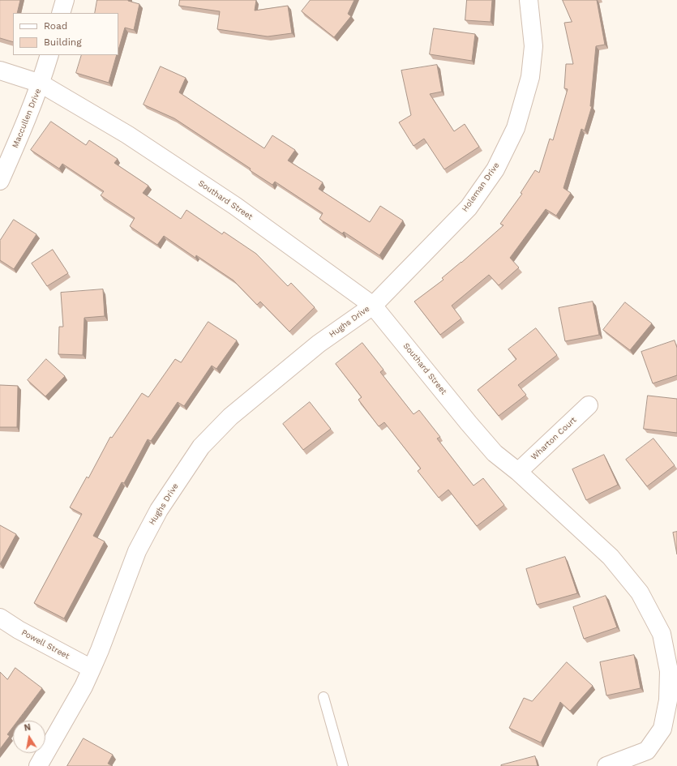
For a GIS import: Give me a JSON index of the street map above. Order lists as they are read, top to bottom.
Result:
{
  "streets": {
    "street": [
      "Maccullen Drive",
      "Holeman Drive",
      "Southard Street",
      "Hughs Drive",
      "Wharton Court",
      "Powell Street"
    ]
  },
  "crossings": [
    ["Maccullen Drive", "Southard Street"],
    ["Holeman Drive", "Southard Street"],
    ["Holeman Drive", "Hughs Drive"],
    ["Southard Street", "Hughs Drive"],
    ["Southard Street", "Wharton Court"],
    ["Hughs Drive", "Powell Street"]
  ],
  "legend": ["Road", "Building"],
  "north": "top"
}
